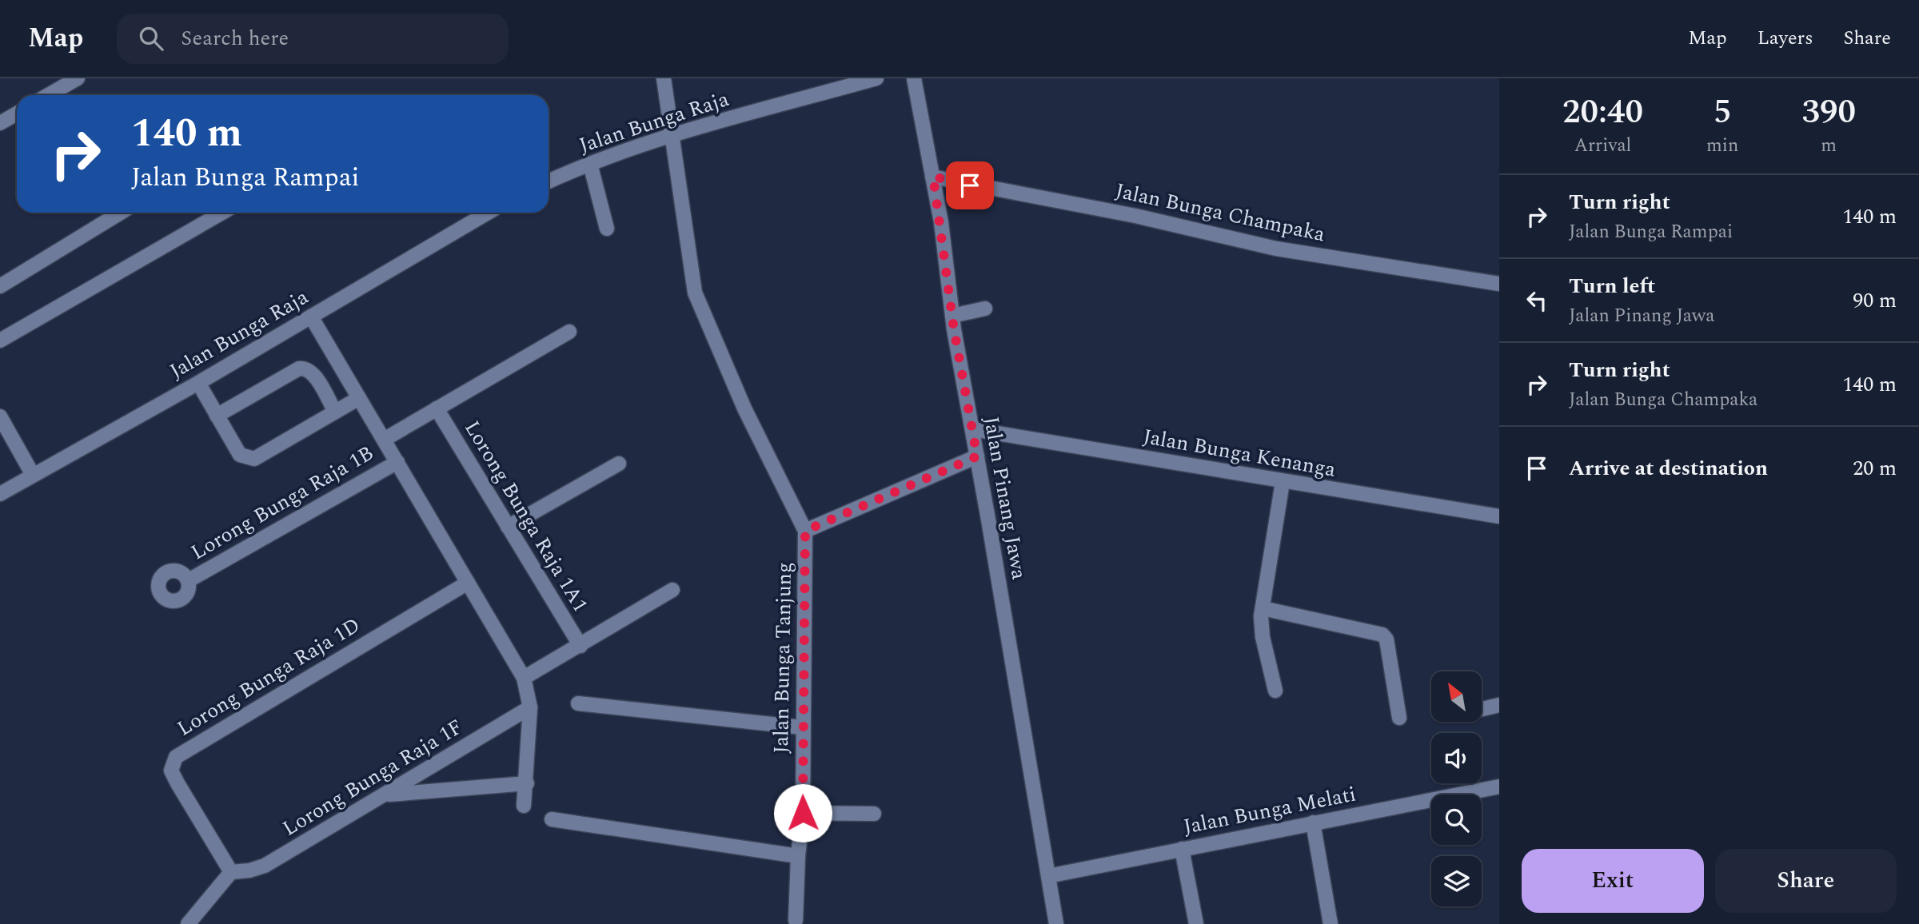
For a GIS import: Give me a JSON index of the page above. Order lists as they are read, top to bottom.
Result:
{
  "streets": {
    "street": [
      "Jalan Bunga Raja",
      "Jalan Bunga Champaka",
      "Jalan Bunga Kenanga",
      "Jalan Pinang Jawa",
      "Lorong Bunga Raja 1B",
      "Lorong Bunga Raja 1A1",
      "Jalan Bunga Tanjung",
      "Lorong Bunga Raja 1D",
      "Lorong Bunga Raja 1F",
      "Jalan Bunga Melati"
    ]
  },
  "crossings": [
    ["Jalan Bunga Champaka", "Jalan Pinang Jawa"],
    ["Jalan Bunga Kenanga", "Jalan Pinang Jawa"],
    ["Jalan Pinang Jawa", "Jalan Bunga Melati"],
    ["Lorong Bunga Raja 1D", "Lorong Bunga Raja 1F"]
  ],
  "north": "top left",
  "page": {
    "header": "Map",
    "search": "Search here",
    "nav": ["Map", "Layers", "Share"],
    "eta": [
      "20:40",
      "Arrival",
      "5",
      "min",
      "390",
      "m"
    ],
    "turn": ["140 m", "Jalan Bunga Rampai"],
    "list": [
      {
        "name": "Turn right",
        "note": "Jalan Bunga Rampai",
        "value": "140 m"
      },
      {
        "name": "Turn left",
        "note": "Jalan Pinang Jawa",
        "value": "90 m"
      },
      {
        "name": "Turn right",
        "note": "Jalan Bunga Champaka",
        "value": "140 m"
      },
      {
        "name": "Arrive at destination",
        "value": "20 m"
      }
    ],
    "buttons": ["Exit", "Share"]
  }
}
